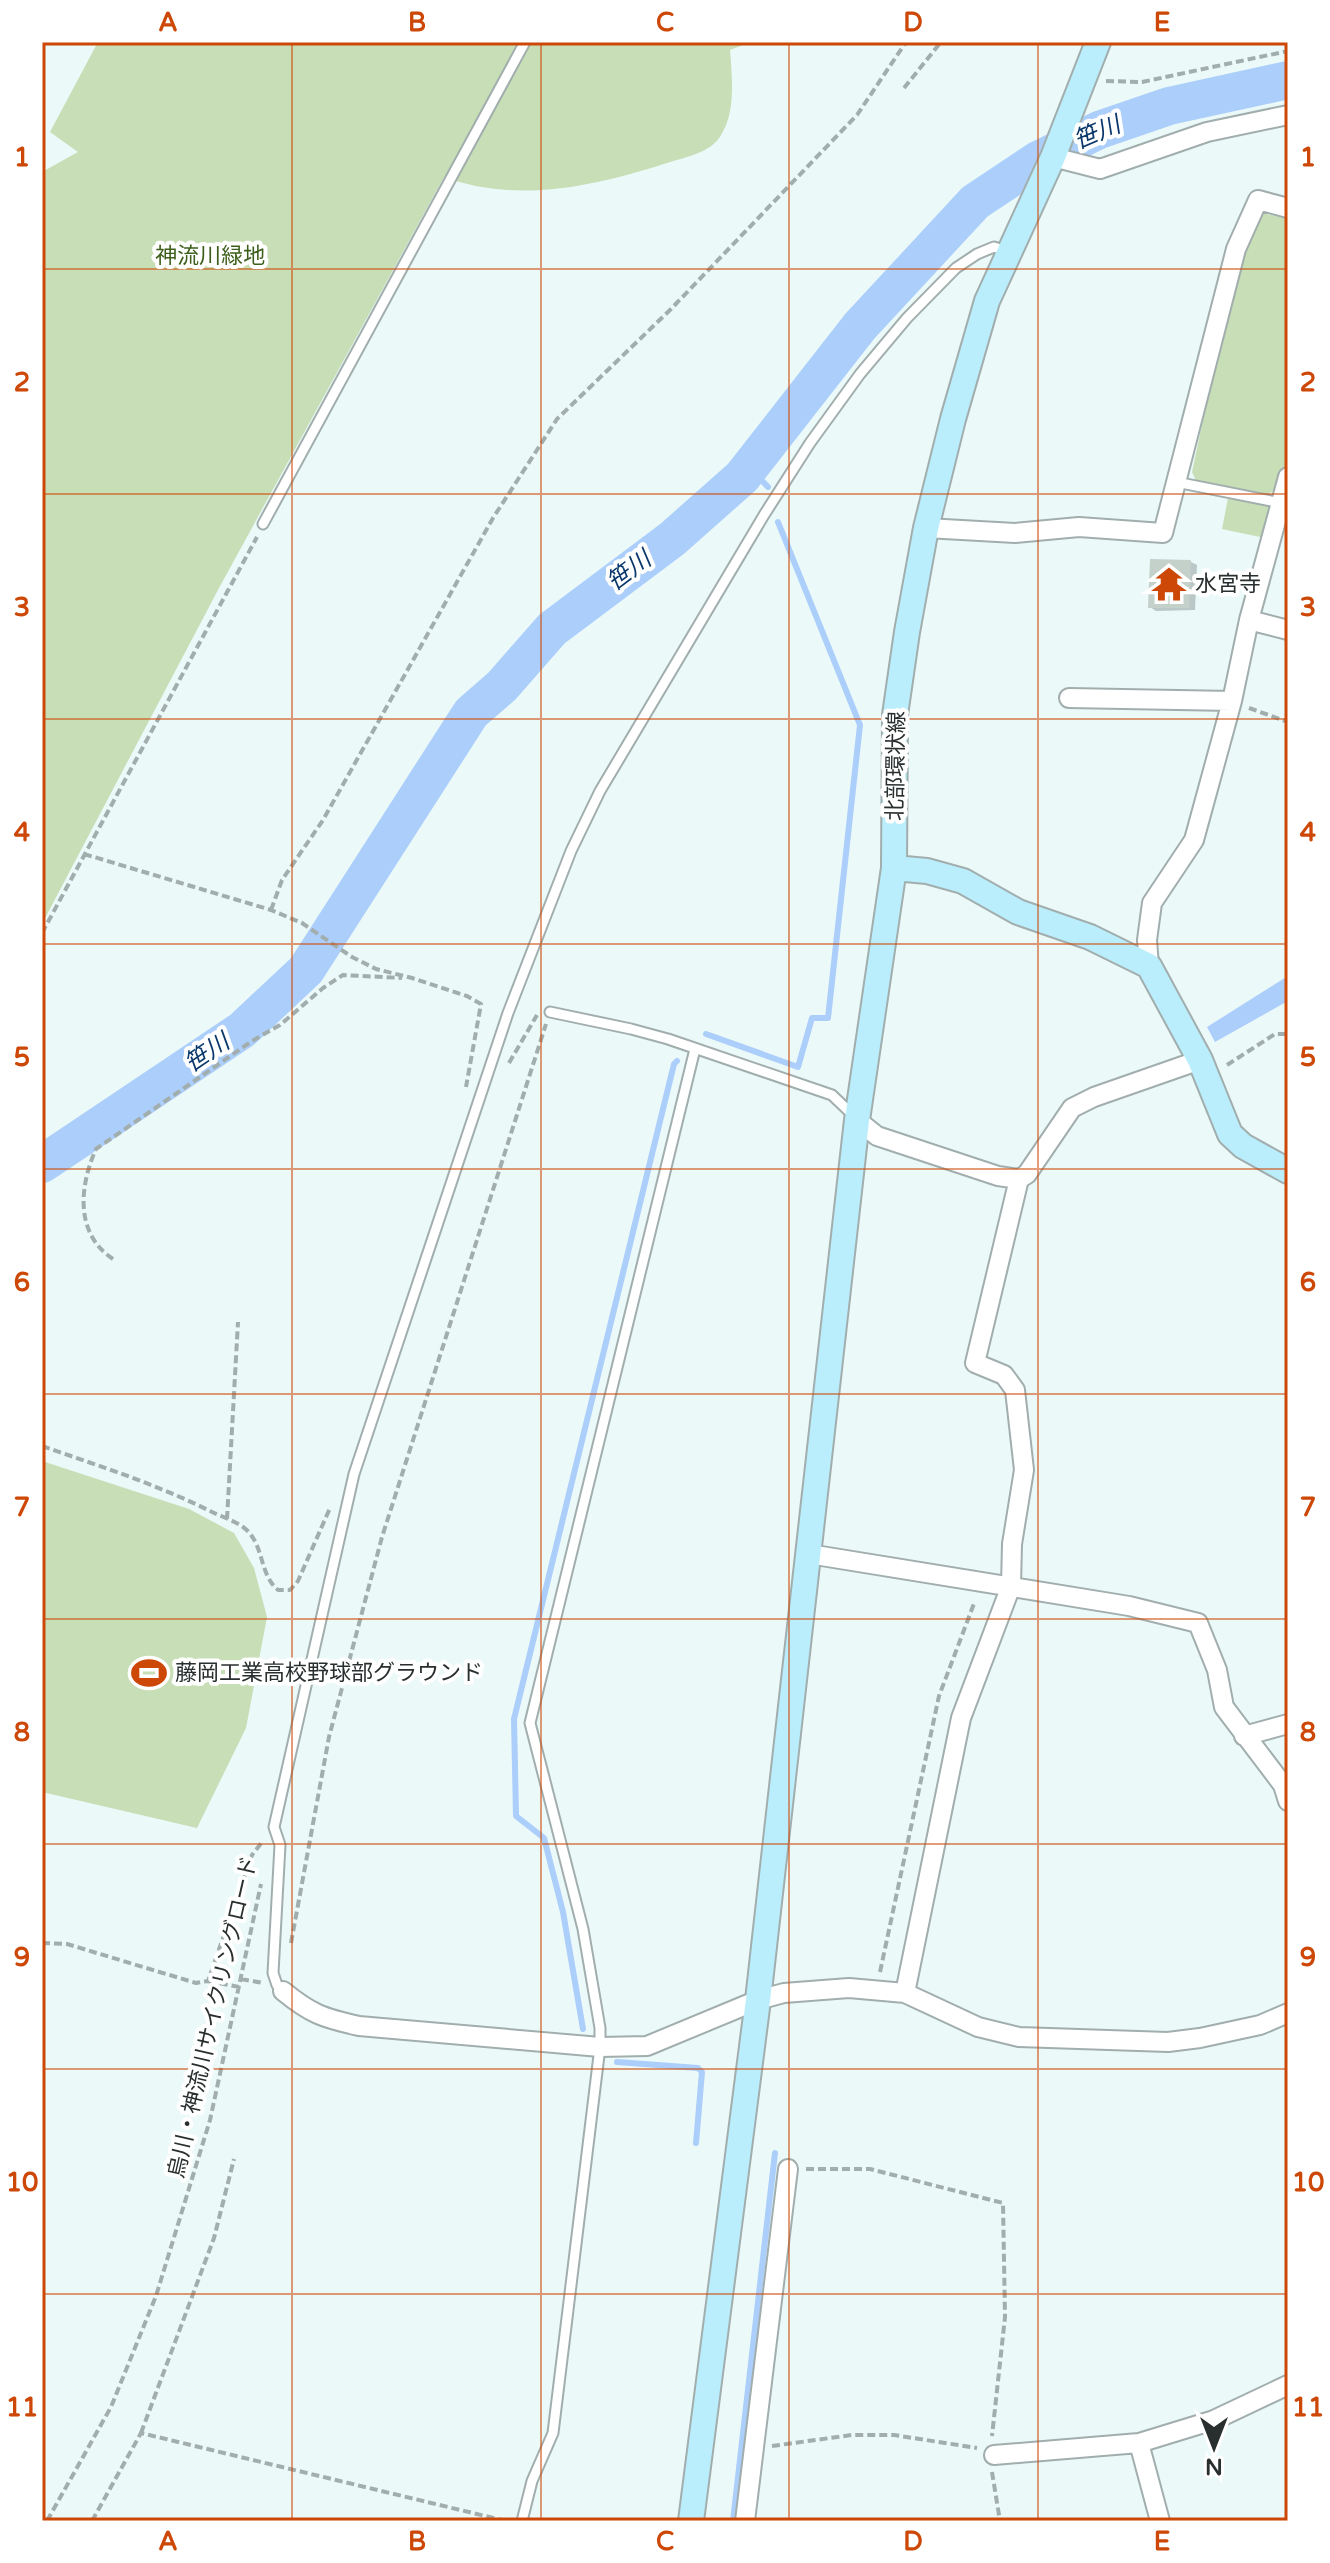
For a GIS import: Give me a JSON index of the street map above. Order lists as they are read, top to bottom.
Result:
{
  "streets": {
    "street": ["北部環状線"],
    "path": ["烏川・神流川サイクリングロード"]
  },
  "water": ["笹川"],
  "parks": ["神流川緑地"],
  "places": {
    "temple": ["水宮寺"],
    "sports": ["藤岡工業高校野球部グラウンド"]
  },
  "north": "bottom",
  "grid": {
    "columns": [
      "A",
      "B",
      "C",
      "D",
      "E"
    ],
    "rows": [
      "1",
      "2",
      "3",
      "4",
      "5",
      "6",
      "7",
      "8",
      "9",
      "10",
      "11"
    ]
  }
}
